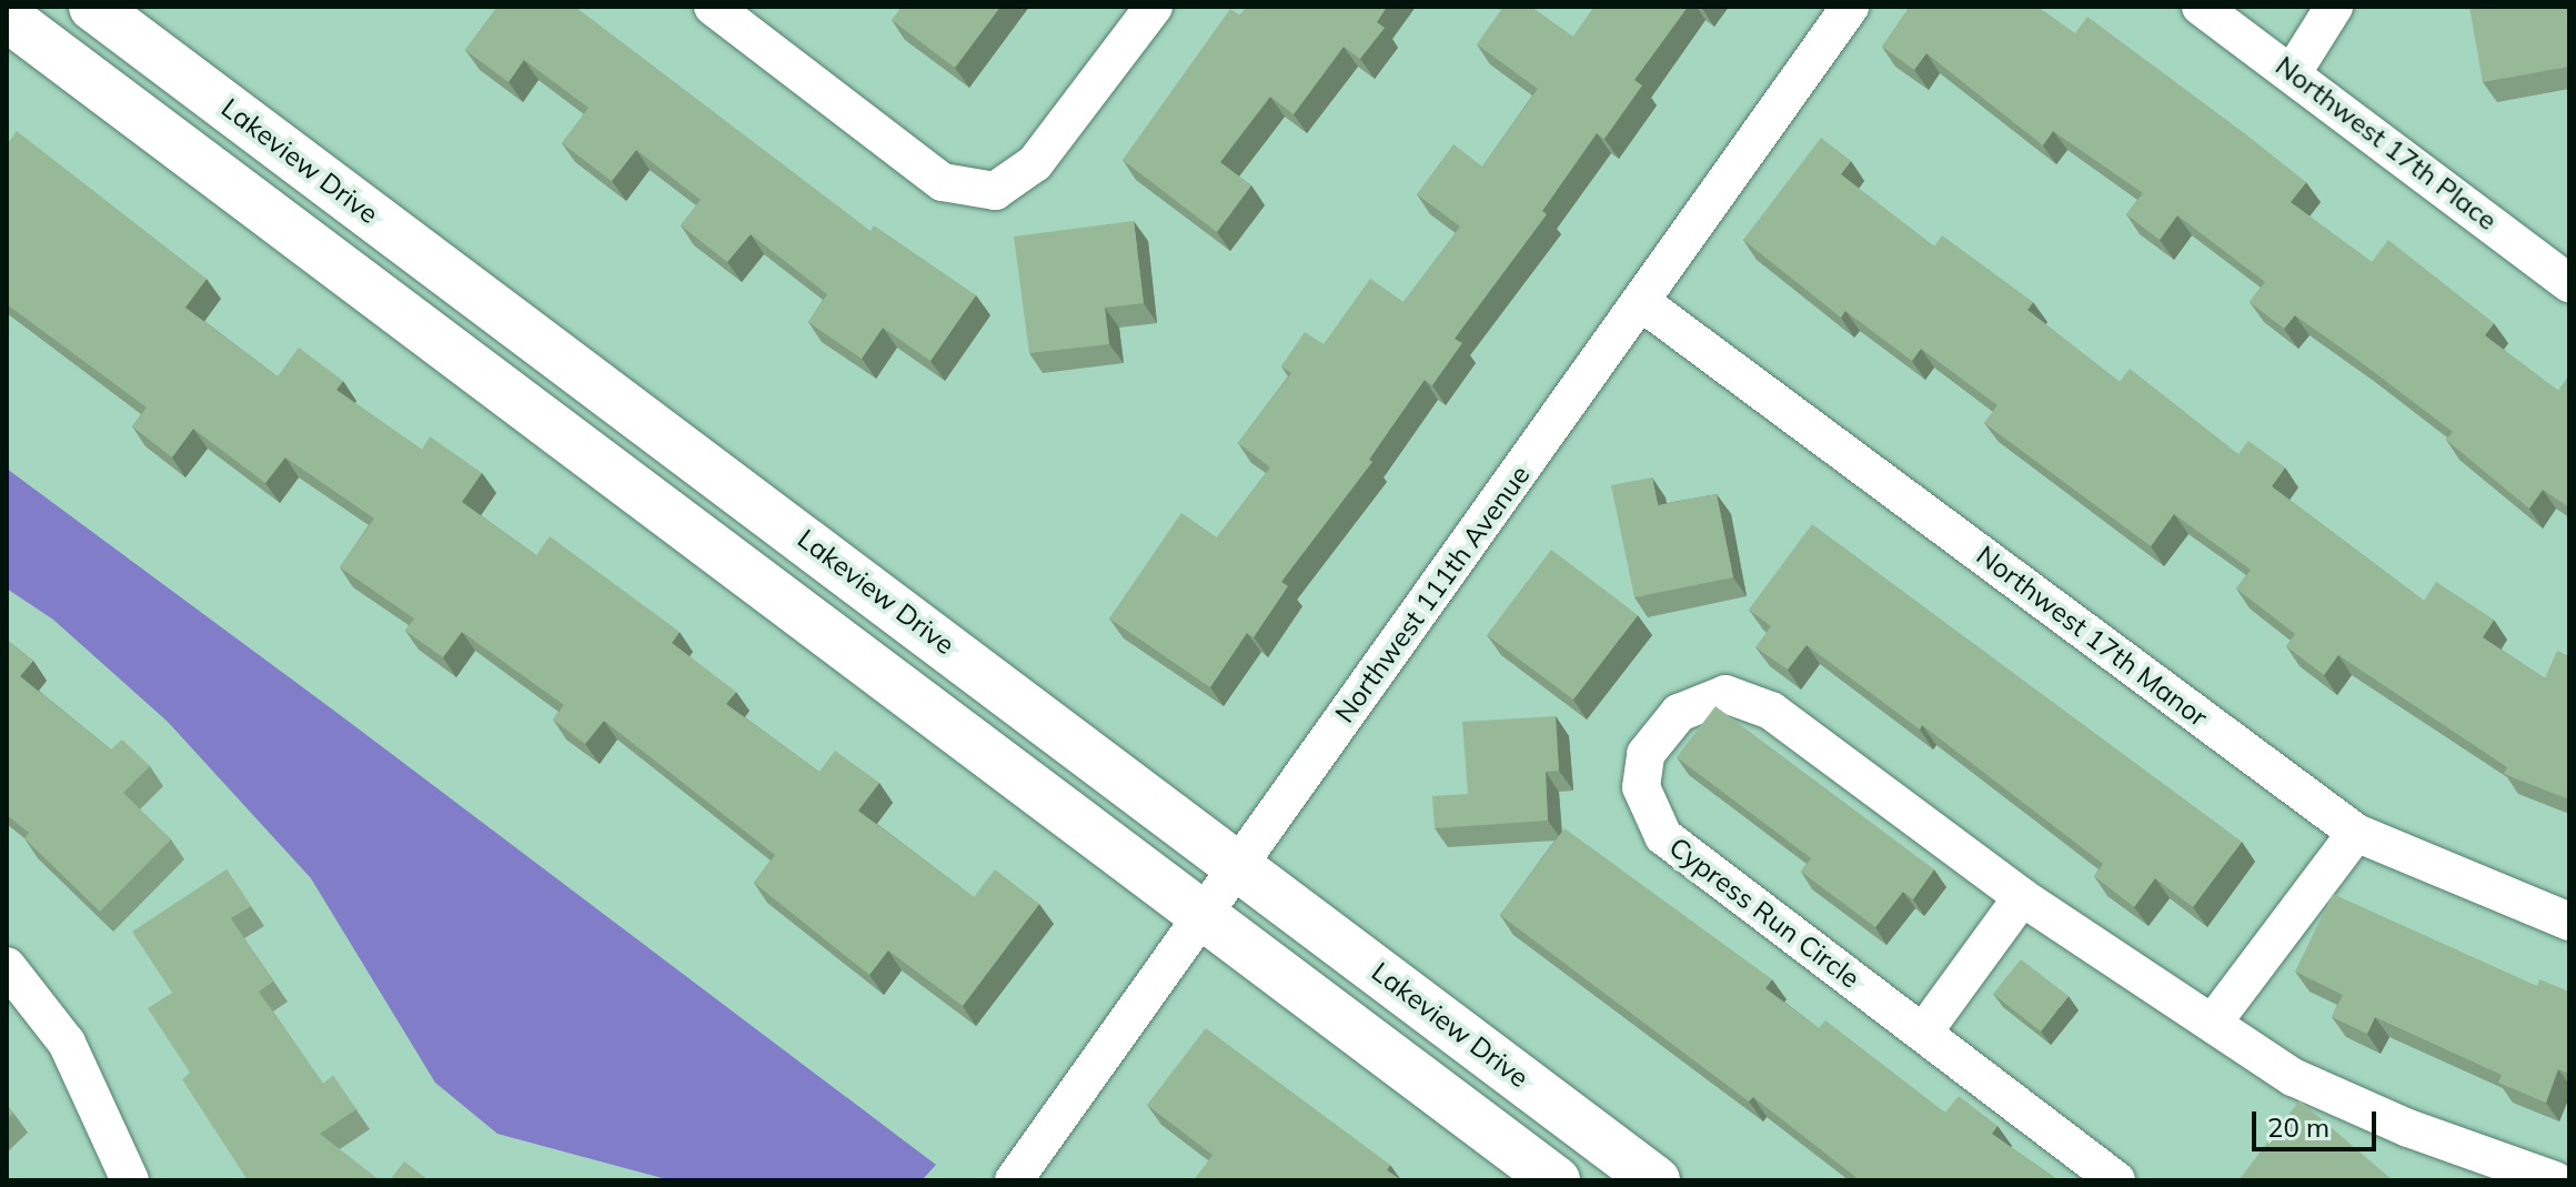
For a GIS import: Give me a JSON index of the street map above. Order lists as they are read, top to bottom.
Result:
{
  "streets": {
    "street": [
      "Northwest 17th Place",
      "Lakeview Drive",
      "Northwest 111th Avenue",
      "Northwest 17th Manor",
      "Cypress Run Circle"
    ]
  },
  "crossings": [
    ["Lakeview Drive", "Northwest 111th Avenue"],
    ["Northwest 111th Avenue", "Northwest 17th Manor"]
  ],
  "scale_bar": "20 m"
}
